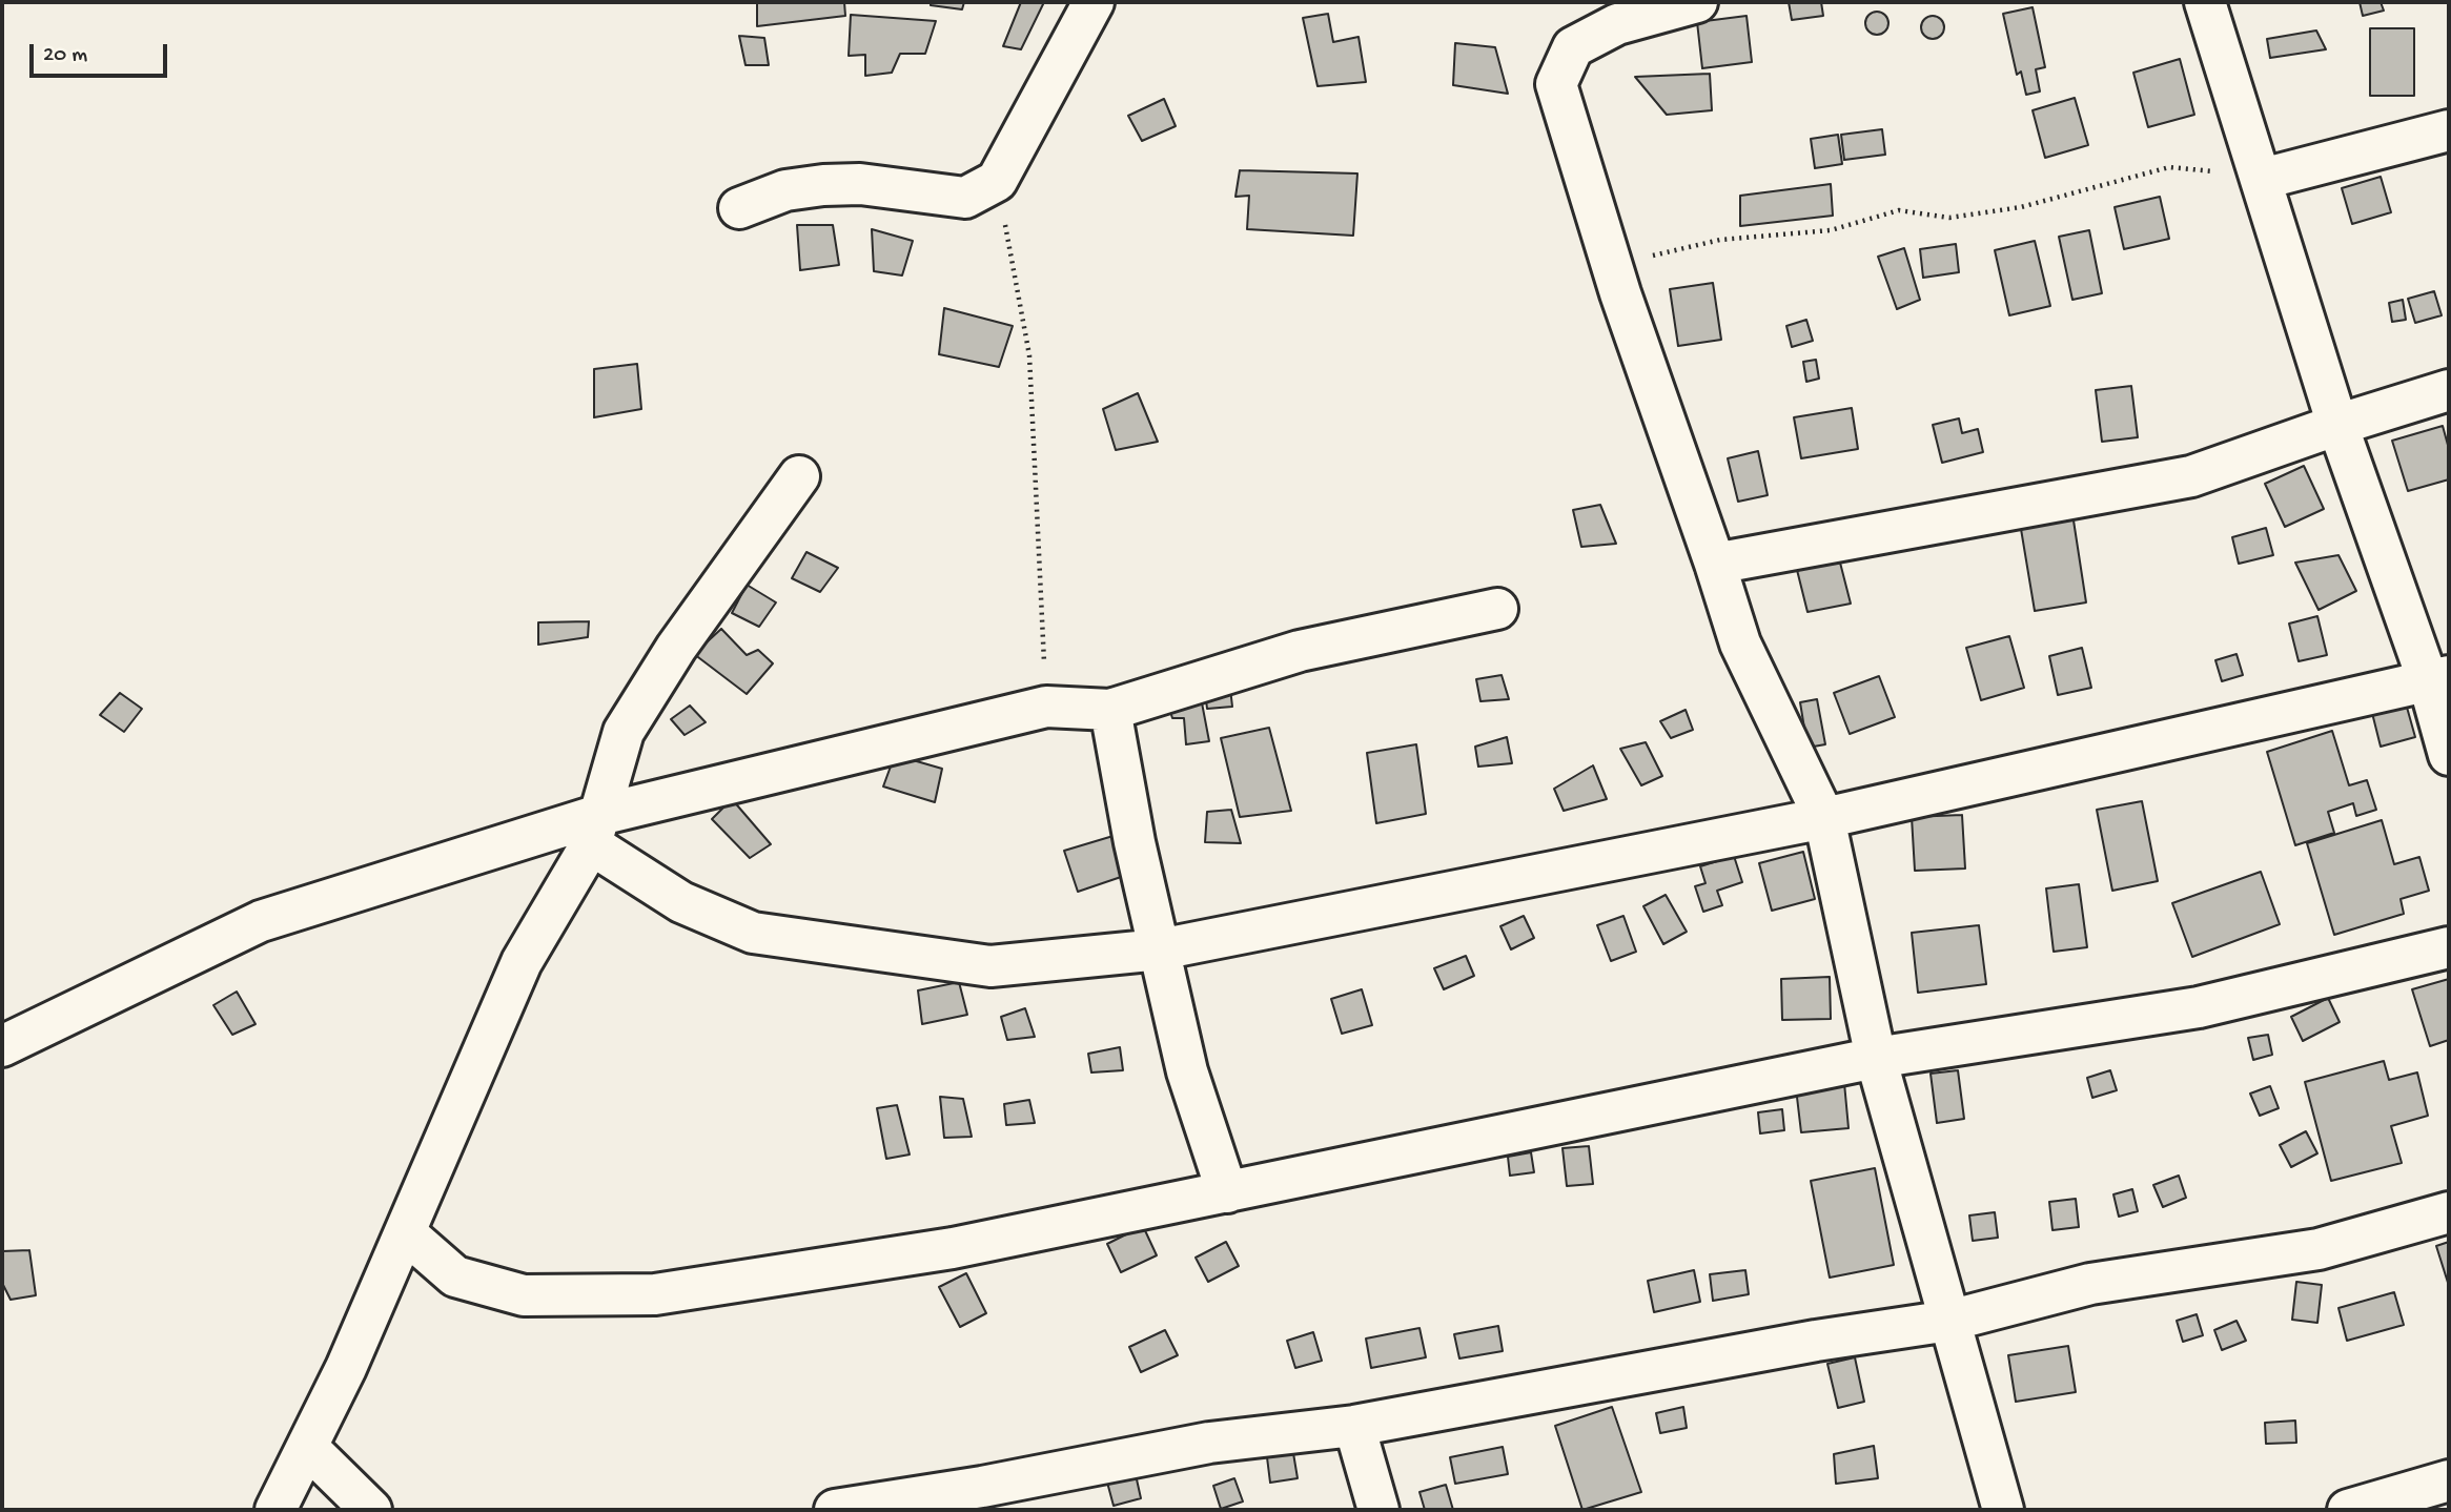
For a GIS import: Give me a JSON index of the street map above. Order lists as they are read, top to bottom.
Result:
{
  "scale_bar": "20 m"
}
